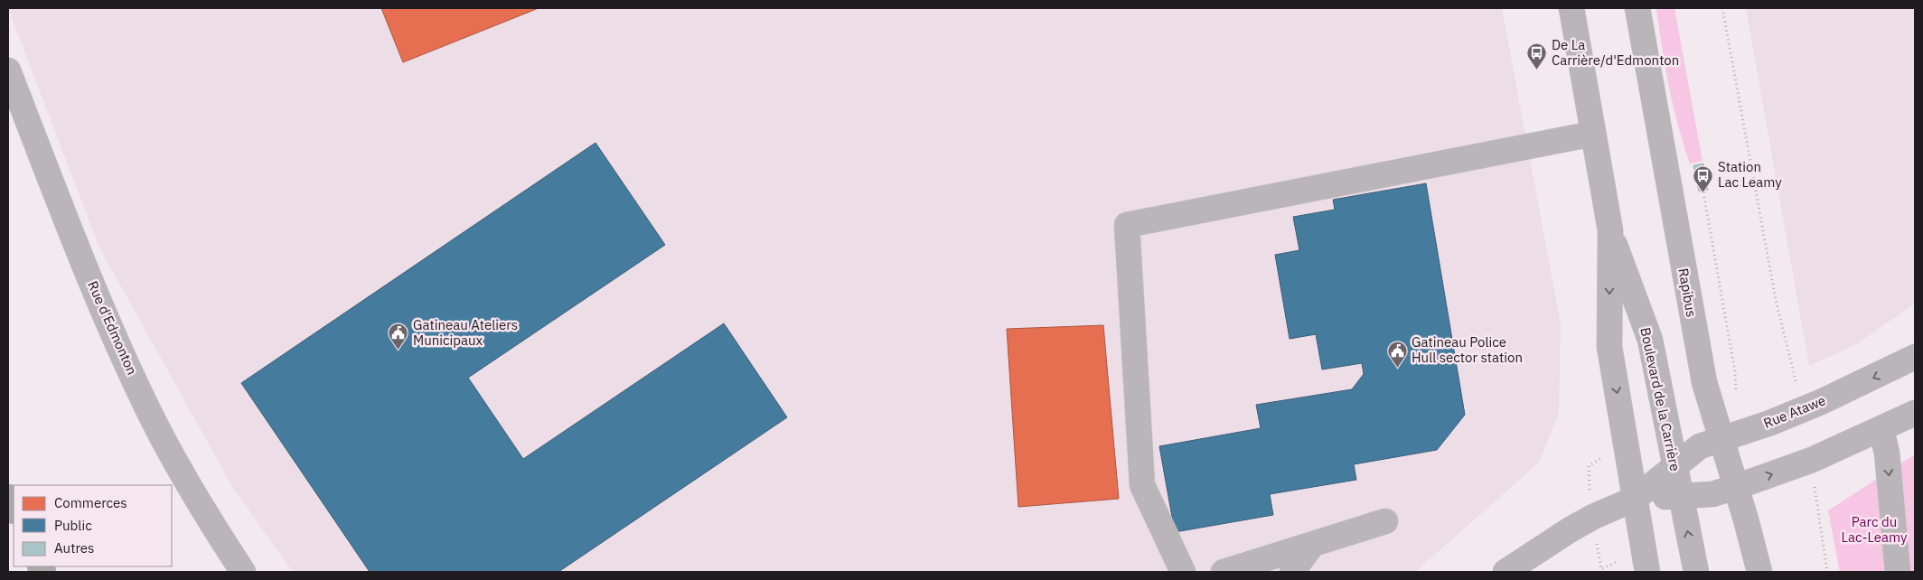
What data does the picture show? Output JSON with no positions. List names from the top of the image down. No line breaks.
{"streets":{"street":["Rapibus","Rue d'Edmonton","Boulevard de la Carrière","Rue Atawe"]},"crossings":[["Rapibus","Rue Atawe"],["Boulevard de la Carrière","Rue Atawe"]],"parks":["Parc du Lac-Leamy"],"places":{"bus stop":["De La Carrière/d'Edmonton","Station Lac Leamy"],"public building":["Gatineau Ateliers Municipaux","Gatineau Police Hull sector station"]},"legend":["Commerces","Public","Autres"]}
